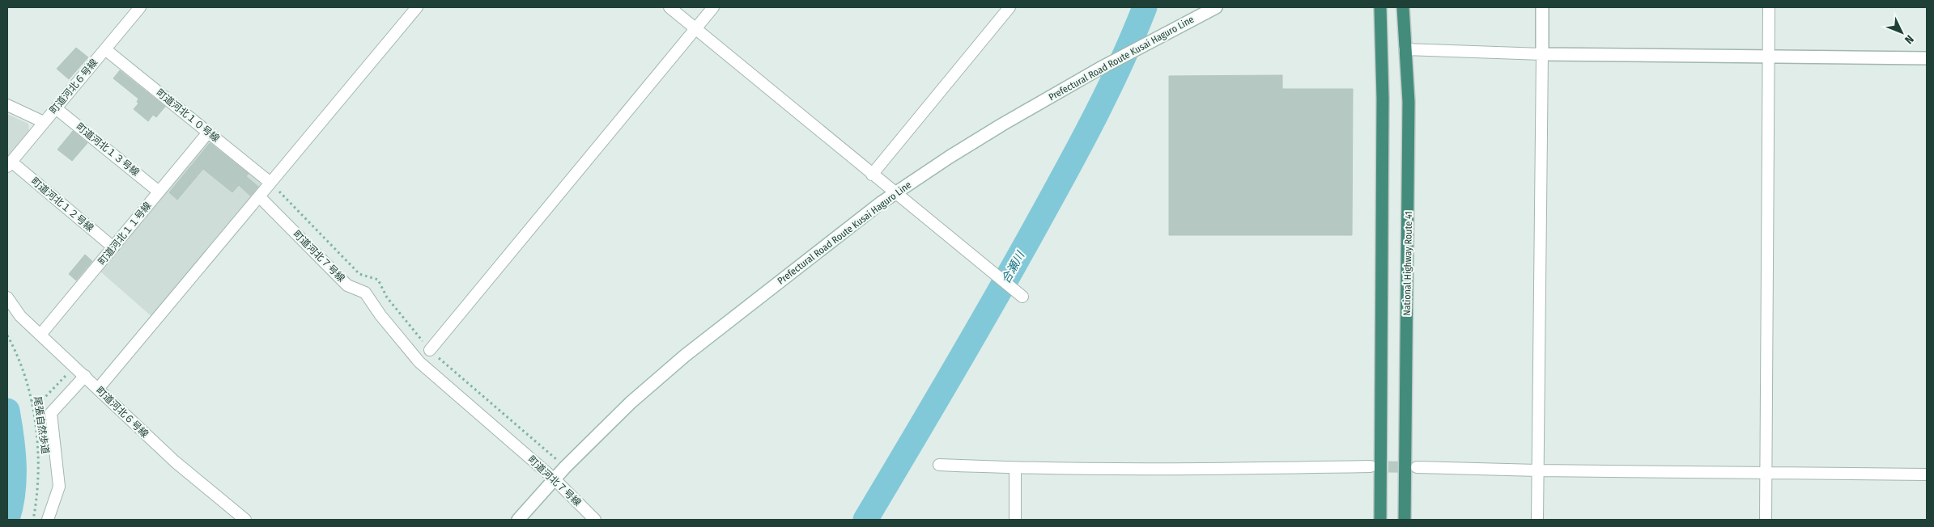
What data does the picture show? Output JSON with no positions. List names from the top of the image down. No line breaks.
{"streets":{"highway":["National Highway Route 41"],"main road":["Prefectural Road Route Kusai Haguro Line"],"street":["町道河北６号線","町道河北１０号線","町道河北１３号線","町道河北１２号線","町道河北１１号線","町道河北７号線"],"path":["尾張自然歩道"]},"crossings":[["Prefectural Road Route Kusai Haguro Line","町道河北７号線"],["町道河北６号線","町道河北１０号線"],["町道河北６号線","町道河北１３号線"],["町道河北６号線","町道河北１２号線"],["町道河北６号線","町道河北１１号線"],["町道河北１０号線","町道河北１１号線"],["町道河北１３号線","町道河北１１号線"],["町道河北１２号線","町道河北１１号線"]],"water":["合瀬川"],"north":"bottom right"}
